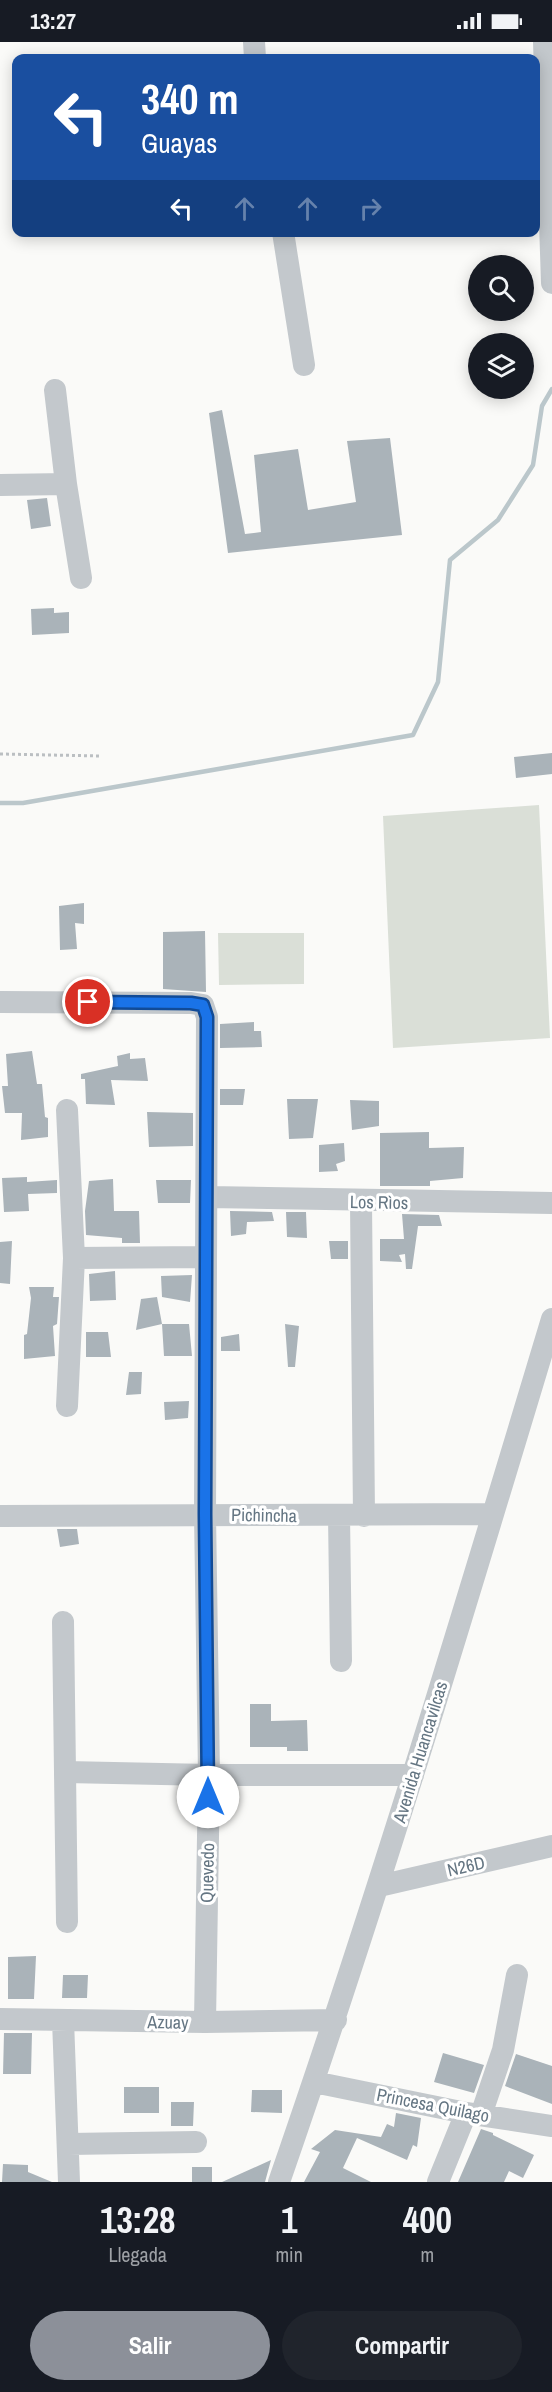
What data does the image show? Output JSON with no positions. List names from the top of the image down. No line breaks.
{"streets":{"street":["Los Rìos","Pichincha","Avenida Huancavilcas","N26D","Quevedo","Azuay","Princesa Quilago"]},"crossings":[["Los Rìos","Quevedo"],["Pichincha","Avenida Huancavilcas"],["Pichincha","Quevedo"],["Avenida Huancavilcas","N26D"],["Avenida Huancavilcas","Azuay"],["Avenida Huancavilcas","Princesa Quilago"],["Quevedo","Azuay"]],"page":{"status":"13:27","turn":["340 m","Guayas"],"eta":["13:28","Llegada","1","min","400","m"],"buttons":["Salir","Compartir"]}}
